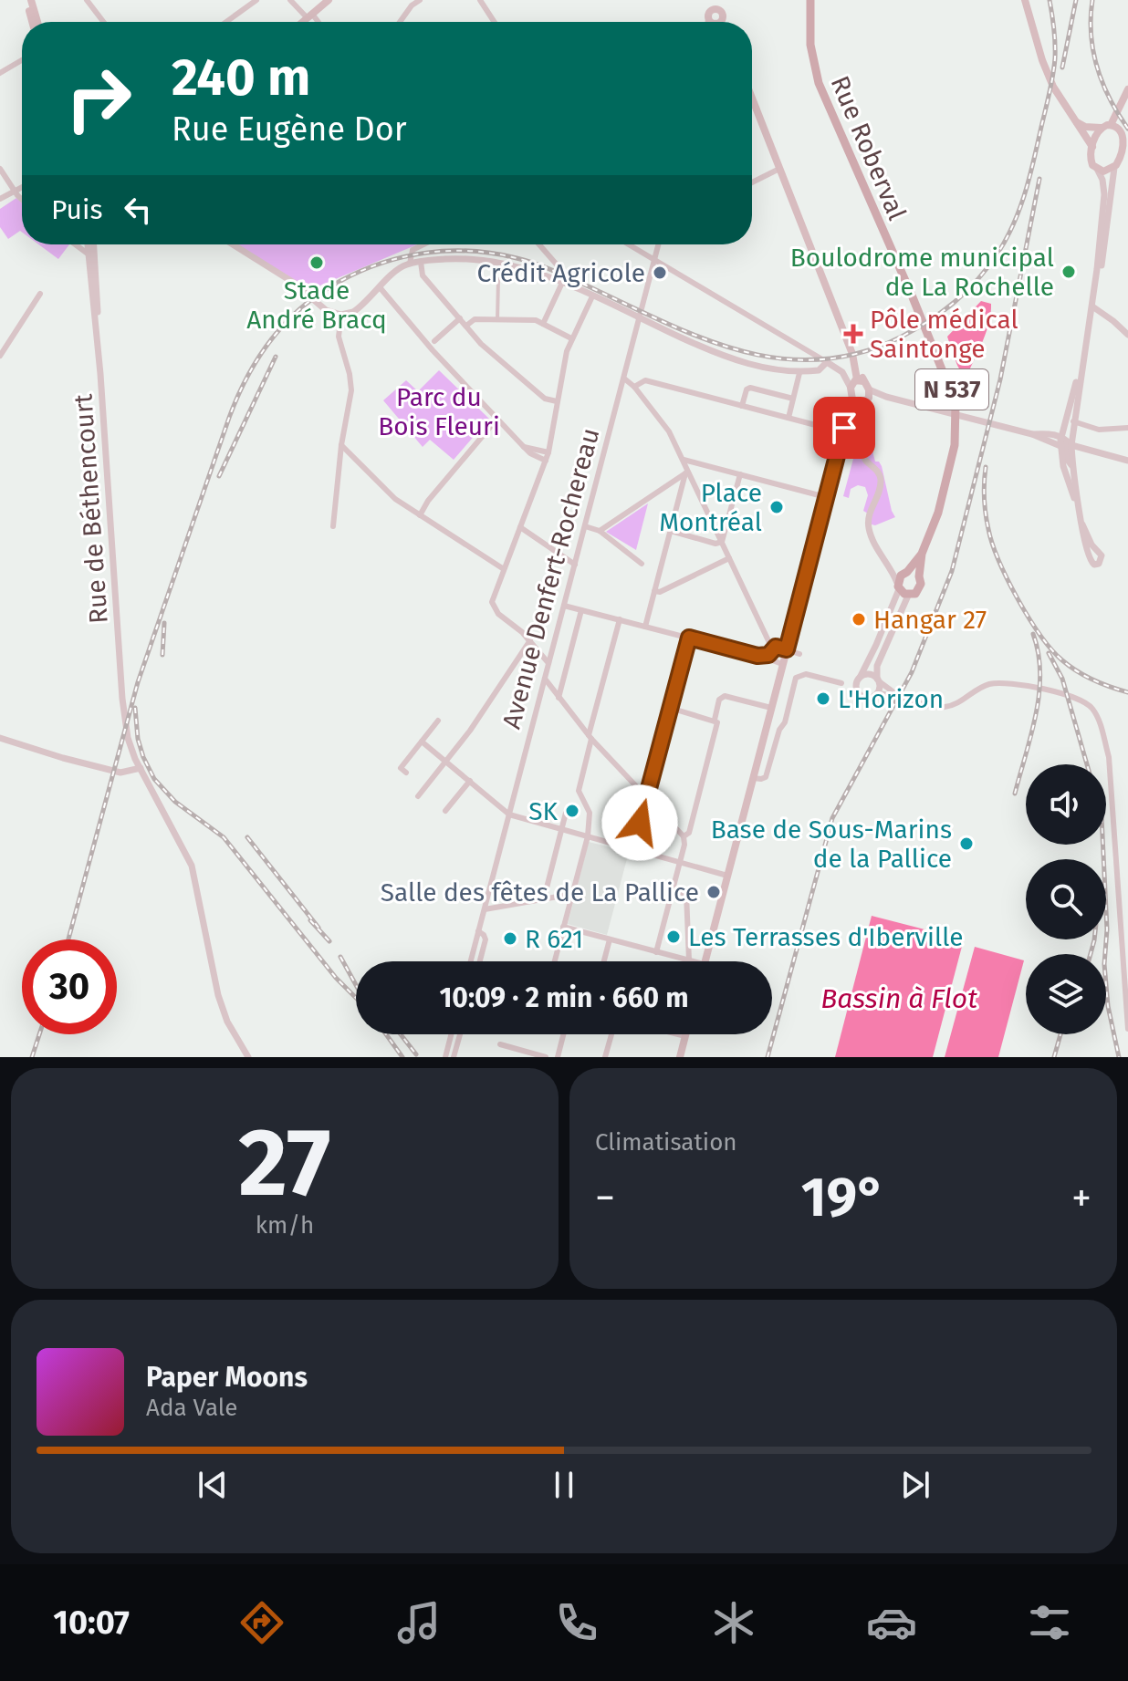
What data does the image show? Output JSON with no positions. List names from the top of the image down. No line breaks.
{"streets":{"main road":["Rue Roberval","N 537"],"street":["Rue de Béthencourt","Avenue Denfert-Rochereau"]},"water":["Bassin à Flot"],"parks":["Parc du Bois Fleuri"],"places":{"other":["Stade André Bracq","Boulodrome municipal de La Rochelle","Crédit Agricole","Place Montréal","Hangar 27","L'Horizon","SK","Base de Sous-Marins de la Pallice","Salle des fêtes de La Pallice","Les Terrasses d'Iberville","R 621"],"health":["Pôle médical Saintonge"]},"page":{"turn":["240 m","Rue Eugène Dor"],"then":"Puis","limit":"30","trip":"10:09 · 2 min · 660 m","tile":[["27","km/h"],"Climatisation"],"heat":["−","19°","+"],"song":["Paper Moons","Ada Vale"],"tabs":"10:07"}}
